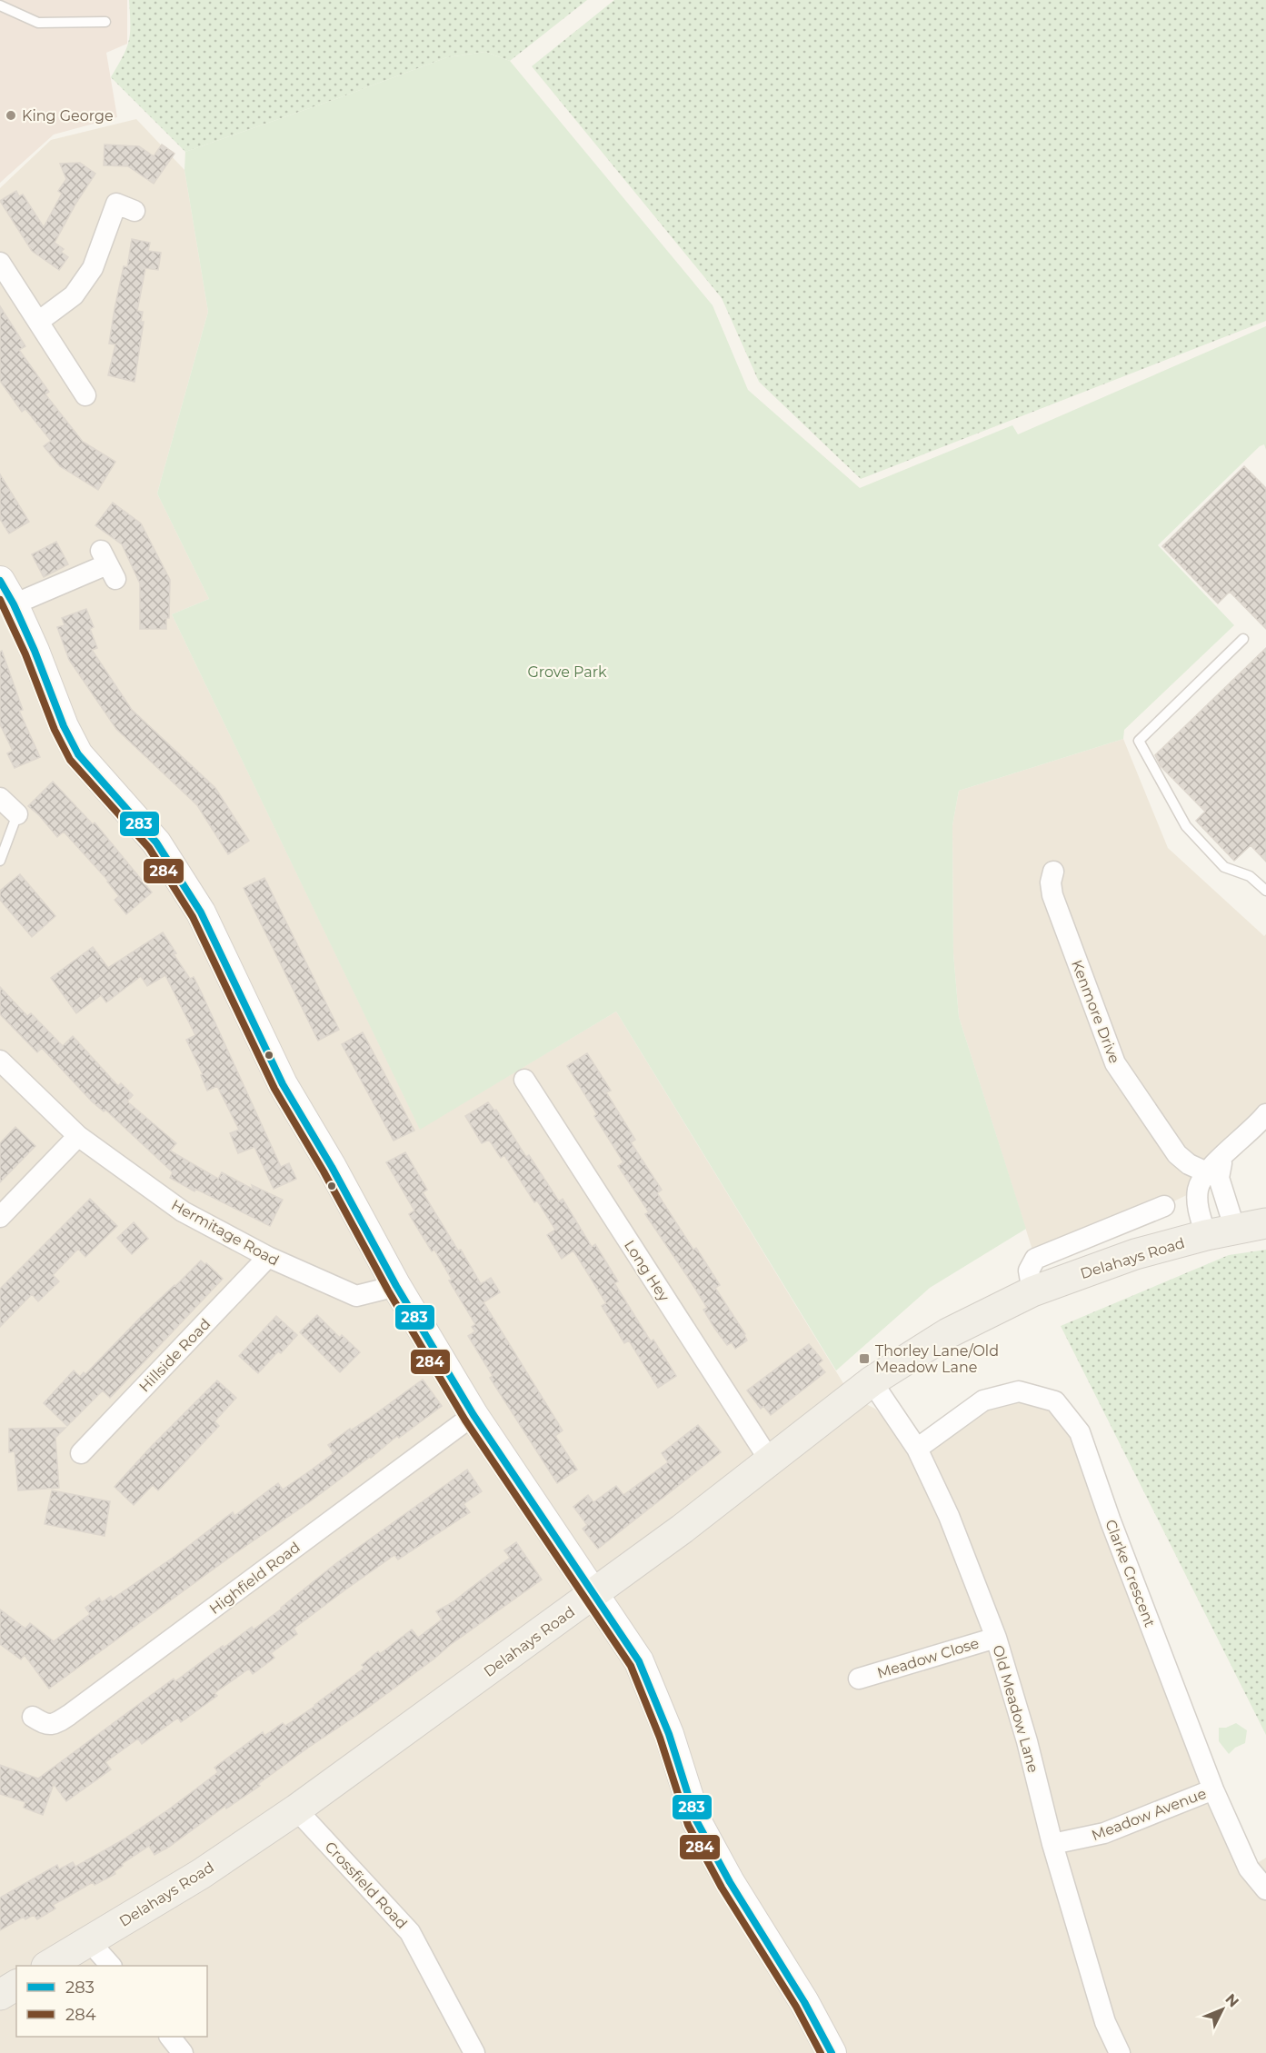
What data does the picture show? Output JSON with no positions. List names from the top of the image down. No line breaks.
{"streets":{"main road":["Delahays Road"],"street":["Kenmore Drive","Hermitage Road","Long Hey","Hillside Road","Clarke Crescent","Highfield Road","Meadow Close","Old Meadow Lane","Meadow Avenue","Crossfield Road"]},"crossings":[["Hermitage Road","Hillside Road"],["Delahays Road","Long Hey"],["Delahays Road","Old Meadow Lane"],["Delahays Road","Crossfield Road"],["Clarke Crescent","Old Meadow Lane"],["Clarke Crescent","Meadow Avenue"],["Meadow Close","Old Meadow Lane"],["Old Meadow Lane","Meadow Avenue"]],"parks":["Grove Park"],"places":{"other":["King George"],"transit":["Thorley Lane/Old Meadow Lane"]},"lines":["transit line 283","transit line 284"],"legend":["283","284"],"north":"top right"}
